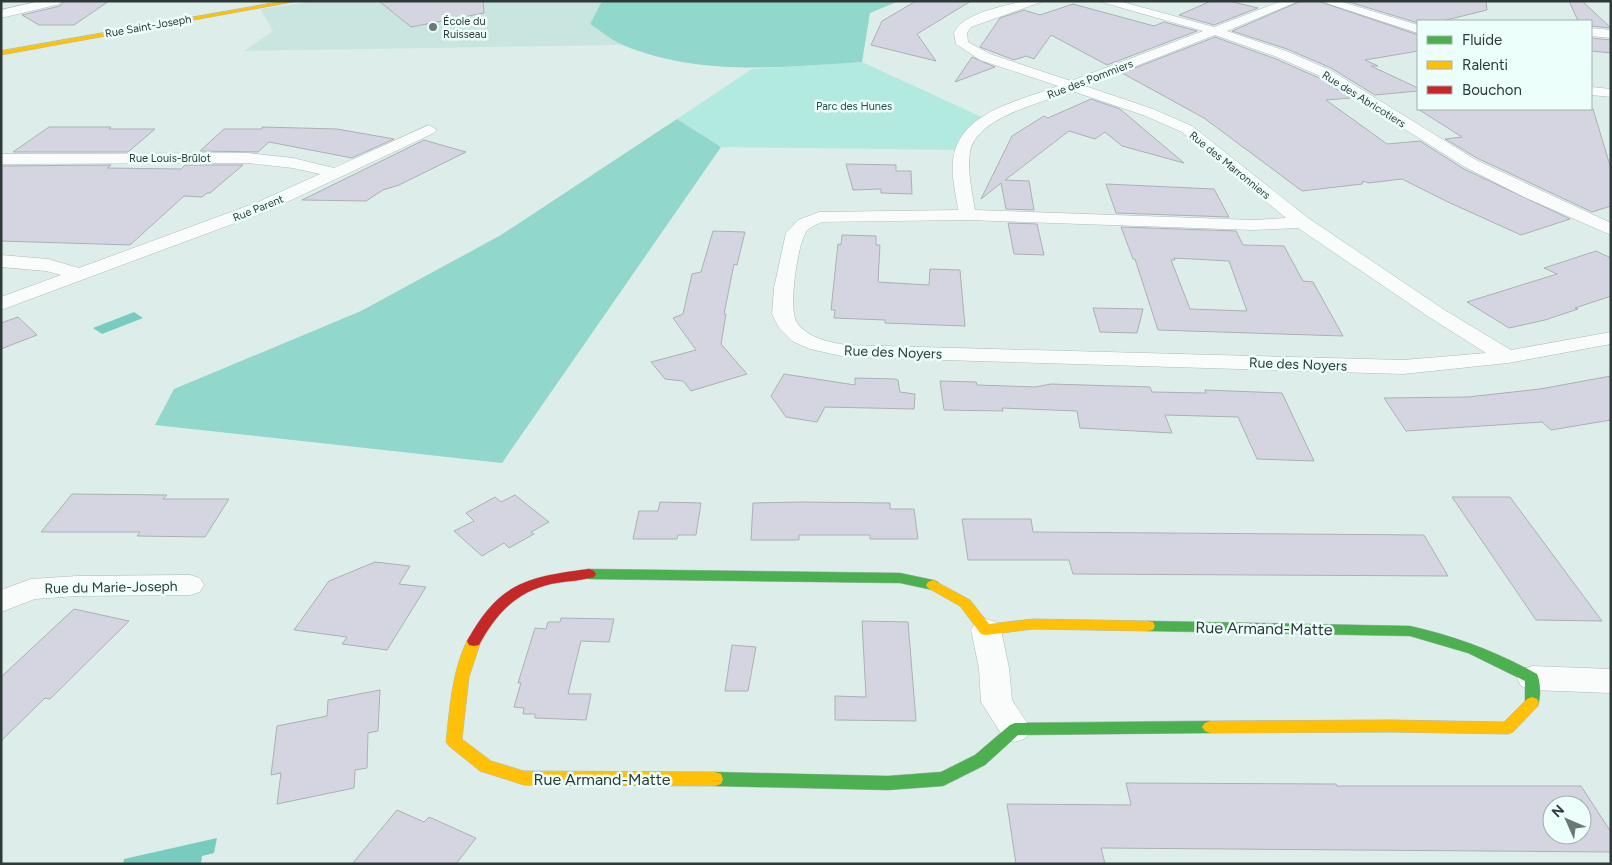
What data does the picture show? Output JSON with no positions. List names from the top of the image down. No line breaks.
{"streets":{"street":["Rue Saint-Joseph","Rue des Pommiers","Rue des Abricotiers","Rue Louis-Brûlot","Rue des Marronniers","Rue Parent","Rue des Noyers","Rue du Marie-Joseph","Rue Armand-Matte"]},"crossings":[["Rue des Pommiers","Rue des Abricotiers"],["Rue des Pommiers","Rue des Marronniers"],["Rue des Pommiers","Rue des Noyers"],["Rue Louis-Brûlot","Rue Parent"],["Rue des Marronniers","Rue des Noyers"]],"parks":["Parc des Hunes"],"places":["École du Ruisseau"],"legend":["Fluide","Ralenti","Bouchon"],"north":"top left"}
